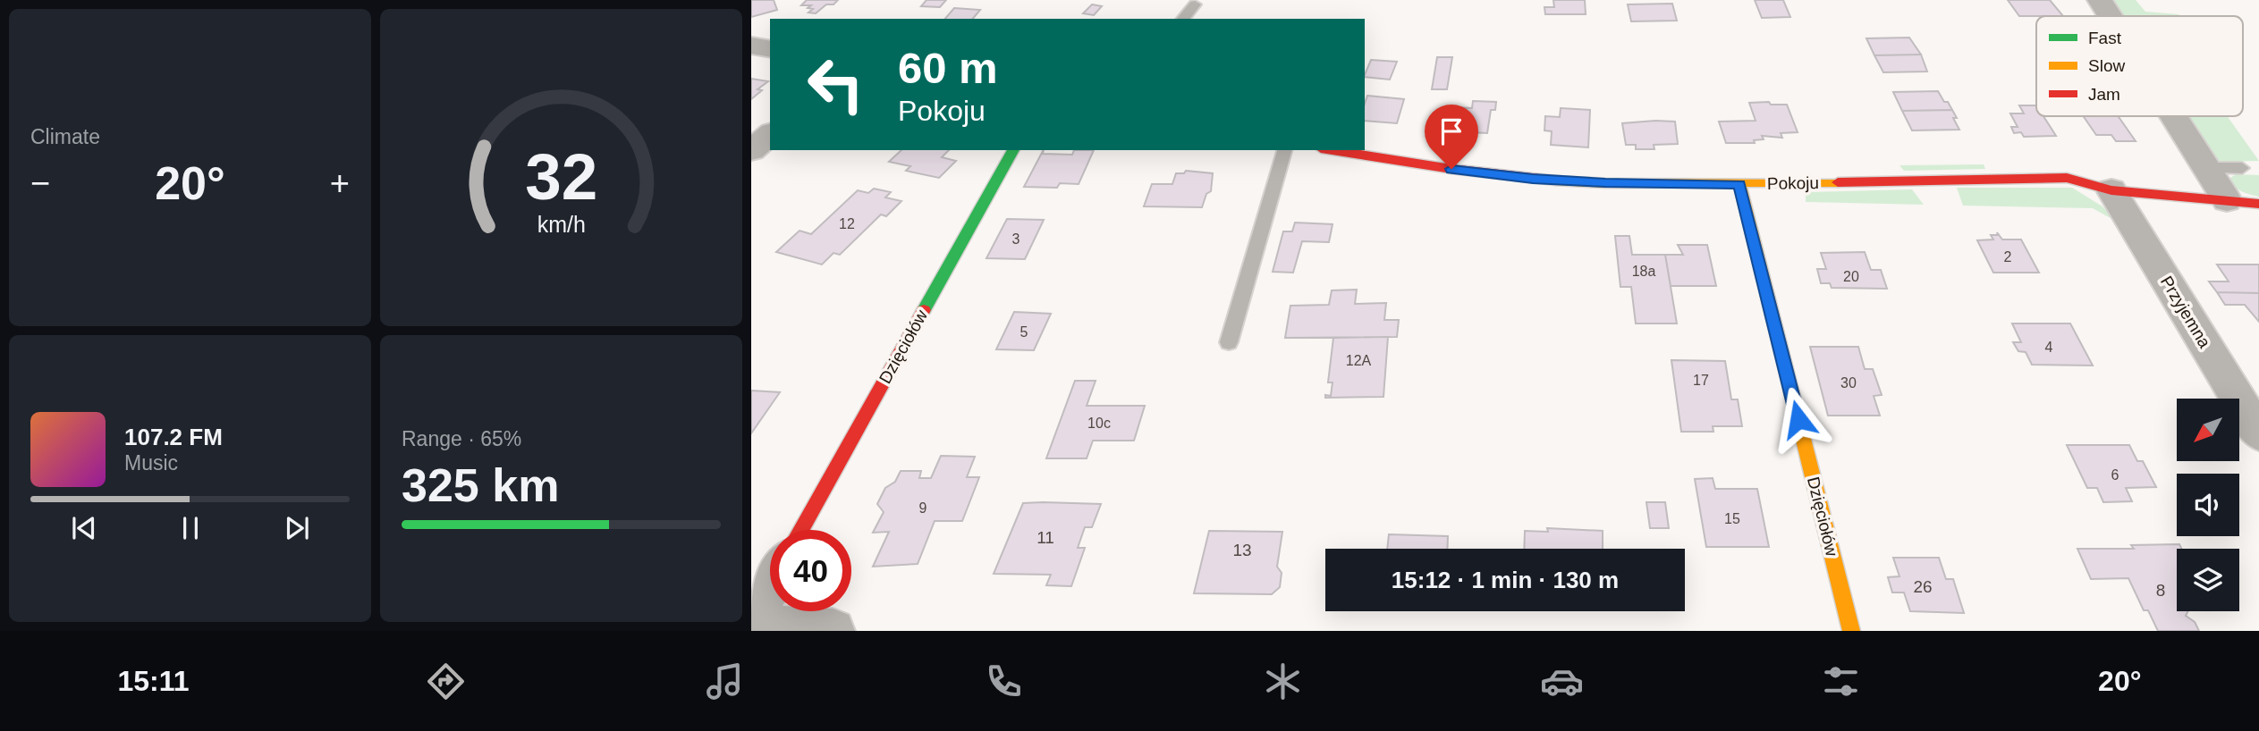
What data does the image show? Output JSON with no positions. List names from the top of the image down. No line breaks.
{"streets":{"street":["Pokoju","Przyjemna","Dzięciołów"]},"crossings":[["Pokoju","Przyjemna"],["Pokoju","Dzięciołów"]],"house_numbers":["12","3","2","18a","20","5","4","12A","17","30","10c","6","9","15","11","13","26","8"],"legend":["Fast","Slow","Jam"],"north":"bottom left","page":{"tile":["Climate",["Range · 65%","325 km"]],"turn":["60 m","Pokoju"],"heat":["−","20°","+"],"song":["107.2 FM","Music"],"limit":"40","trip":"15:12 · 1 min · 130 m","tabs":["15:11","20°"],"gauge":["32","km/h"]}}
